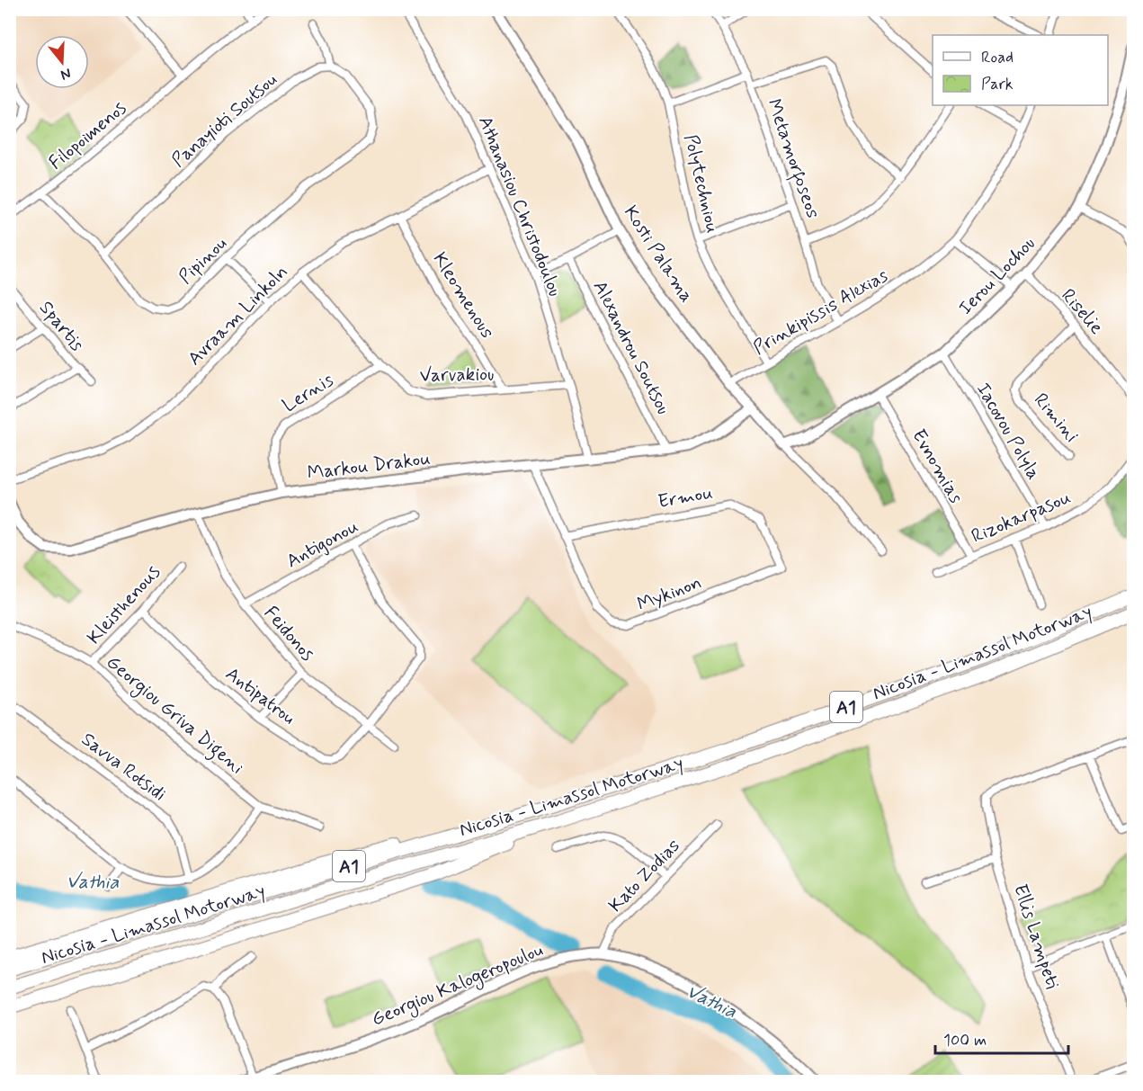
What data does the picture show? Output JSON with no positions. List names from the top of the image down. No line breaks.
{"streets":{"highway":["Nicosia - Limassol Motorway","A1"],"street":["Panayioti Soutsou","Filopoimenos","Metamorfoseos","Polytechniou","Athanasiou Christodoulou","Kosti Palama","Pipinou","Ierou Lochou","Kleomenous","Prinkipissis Alexias","Riselie","Avraam Linkoln","Spartis","Alexandrou Soutsou","Varvakiou","Lernis","Rimini","Iacovou Polyla","Markou Drakou","Evnomias","Ermou","Rizokarpasou","Antigonou","Mykinon","Kleisthenous","Feidonos","Antipatrou","Georgiou Griva Digeni","Savva Rotsidi","Kato Zodias","Ellis Lampeti","Georgiou Kalogeropoulou"]},"crossings":[["Panayioti Soutsou","Pipinou"],["Filopoimenos","Pipinou"],["Metamorfoseos","Prinkipissis Alexias"],["Polytechniou","Prinkipissis Alexias"],["Athanasiou Christodoulou","Avraam Linkoln"],["Athanasiou Christodoulou","Varvakiou"],["Athanasiou Christodoulou","Markou Drakou"],["Kosti Palama","Ierou Lochou"],["Kosti Palama","Prinkipissis Alexias"],["Kosti Palama","Markou Drakou"],["Ierou Lochou","Riselie"],["Ierou Lochou","Iacovou Polyla"],["Ierou Lochou","Evnomias"],["Kleomenous","Avraam Linkoln"],["Kleomenous","Varvakiou"],["Riselie","Rimini"],["Avraam Linkoln","Varvakiou"],["Alexandrou Soutsou","Markou Drakou"],["Varvakiou","Lernis"],["Lernis","Markou Drakou"],["Iacovou Polyla","Rizokarpasou"],["Markou Drakou","Mykinon"],["Markou Drakou","Feidonos"],["Evnomias","Rizokarpasou"],["Ermou","Mykinon"],["Antigonou","Feidonos"],["Kleisthenous","Antipatrou"],["Kleisthenous","Georgiou Griva Digeni"],["Feidonos","Antipatrou"],["Kato Zodias","Georgiou Kalogeropoulou"]],"water":["Vathia"],"legend":["Road","Park"],"scale_bar":"100 m","north":"bottom"}
